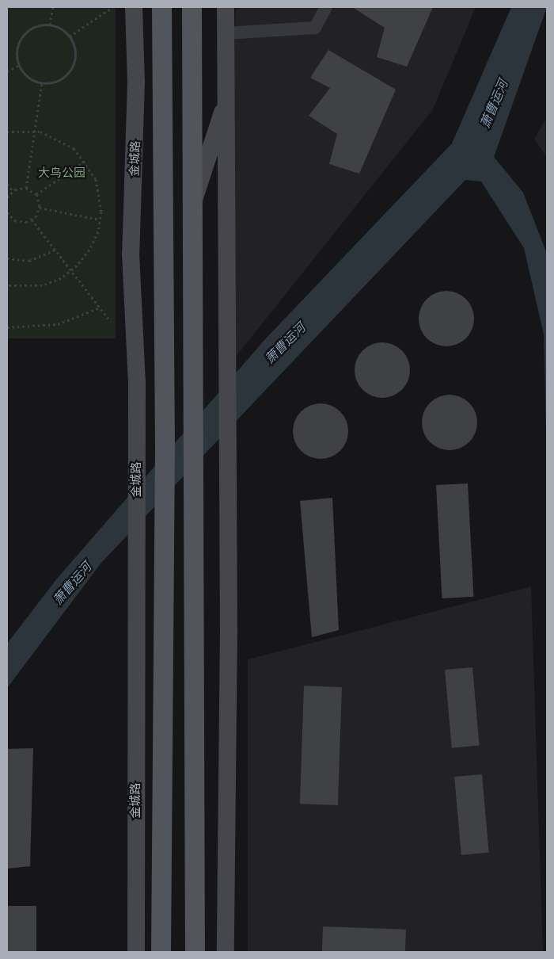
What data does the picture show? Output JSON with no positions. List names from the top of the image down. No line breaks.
{"streets":{"main road":["金城路"]},"water":["萧曹运河"],"parks":["大鸟公园"]}
